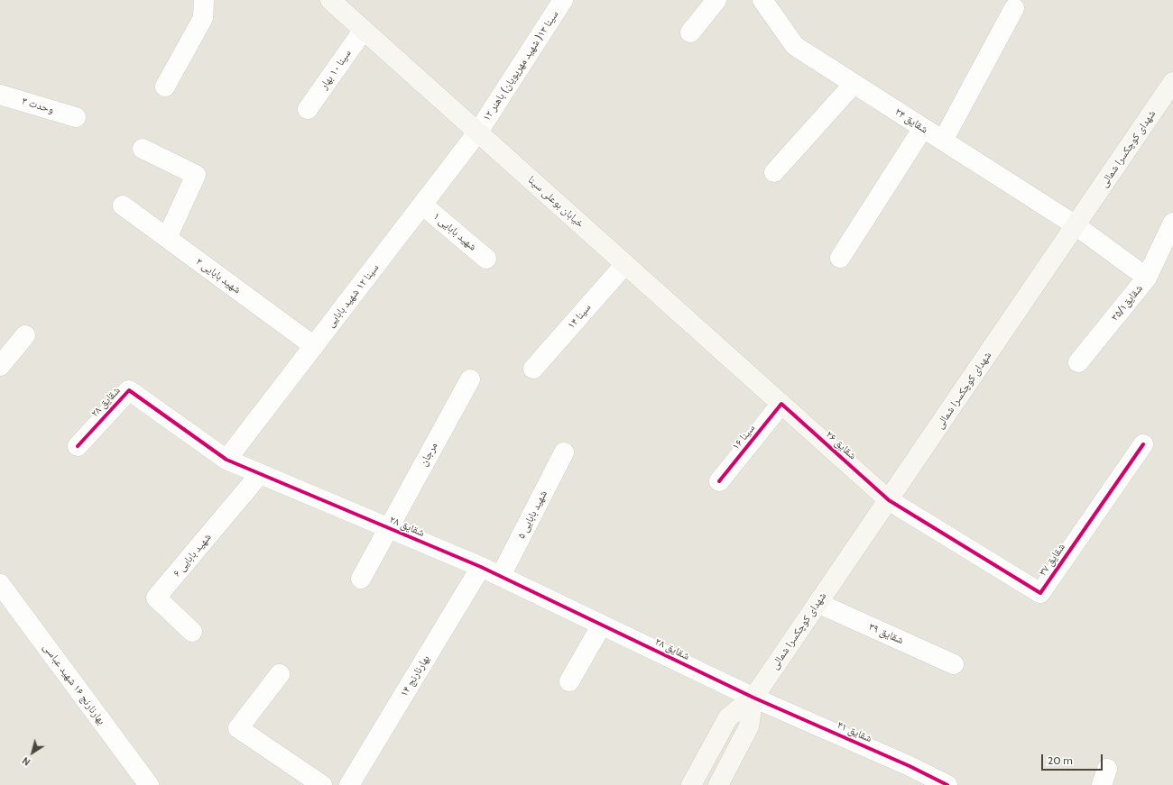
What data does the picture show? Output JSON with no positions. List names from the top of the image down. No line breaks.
{"streets":{"main road":["شهدای کوچکسرا شمالی","خیابان بوعلی سینا","شقایق ۲۶"],"street":["سینا ۱۳( شهید مهرپویان) باهنر ۱۲","سینا ۱۰ بهار","وحدت ۳","شقایق ۲۴","شهید بابایی ۱","شهید بابایی ۲","سینا ۱۲ شهید بابایی","شقایق۳۵/۱","سینا ۱۴","شقایق ۲۸","سینا ۱۶","مرجان","شهید بابایی ۵","شهید بابایی ۶","شقایق ۳۷","شقایق ۳۹","بهارنارنج ۱۴","بهارنارنج ۱۶ شهید عباسی","شقایق ۴۱"]},"crossings":[["سینا ۱۳( شهید مهرپویان) باهنر ۱۲","خیابان بوعلی سینا"],["سینا ۱۳( شهید مهرپویان) باهنر ۱۲","سینا ۱۲ شهید بابایی"],["سینا ۱۰ بهار","خیابان بوعلی سینا"],["شقایق ۲۴","شهدای کوچکسرا شمالی"],["شقایق ۲۴","شقایق۳۵/۱"],["شهدای کوچکسرا شمالی","شقایق۳۵/۱"],["شهدای کوچکسرا شمالی","شقایق ۲۸"],["شهدای کوچکسرا شمالی","شقایق ۲۶"],["شهدای کوچکسرا شمالی","شقایق ۳۷"],["شهدای کوچکسرا شمالی","شقایق ۳۹"],["شهدای کوچکسرا شمالی","شقایق ۴۱"],["خیابان بوعلی سینا","سینا ۱۲ شهید بابایی"],["خیابان بوعلی سینا","سینا ۱۴"],["خیابان بوعلی سینا","سینا ۱۶"],["خیابان بوعلی سینا","شقایق ۲۶"],["شهید بابایی ۱","سینا ۱۲ شهید بابایی"],["شهید بابایی ۲","سینا ۱۲ شهید بابایی"],["سینا ۱۲ شهید بابایی","شقایق ۲۸"],["شقایق ۲۸","مرجان"],["شقایق ۲۸","شهید بابایی ۵"],["شقایق ۲۸","شهید بابایی ۶"],["شقایق ۲۸","بهارنارنج ۱۴"],["شقایق ۲۸","شقایق ۴۱"],["سینا ۱۶","شقایق ۲۶"],["شقایق ۲۶","شقایق ۳۷"]],"scale_bar":"20 m","north":"bottom left"}
